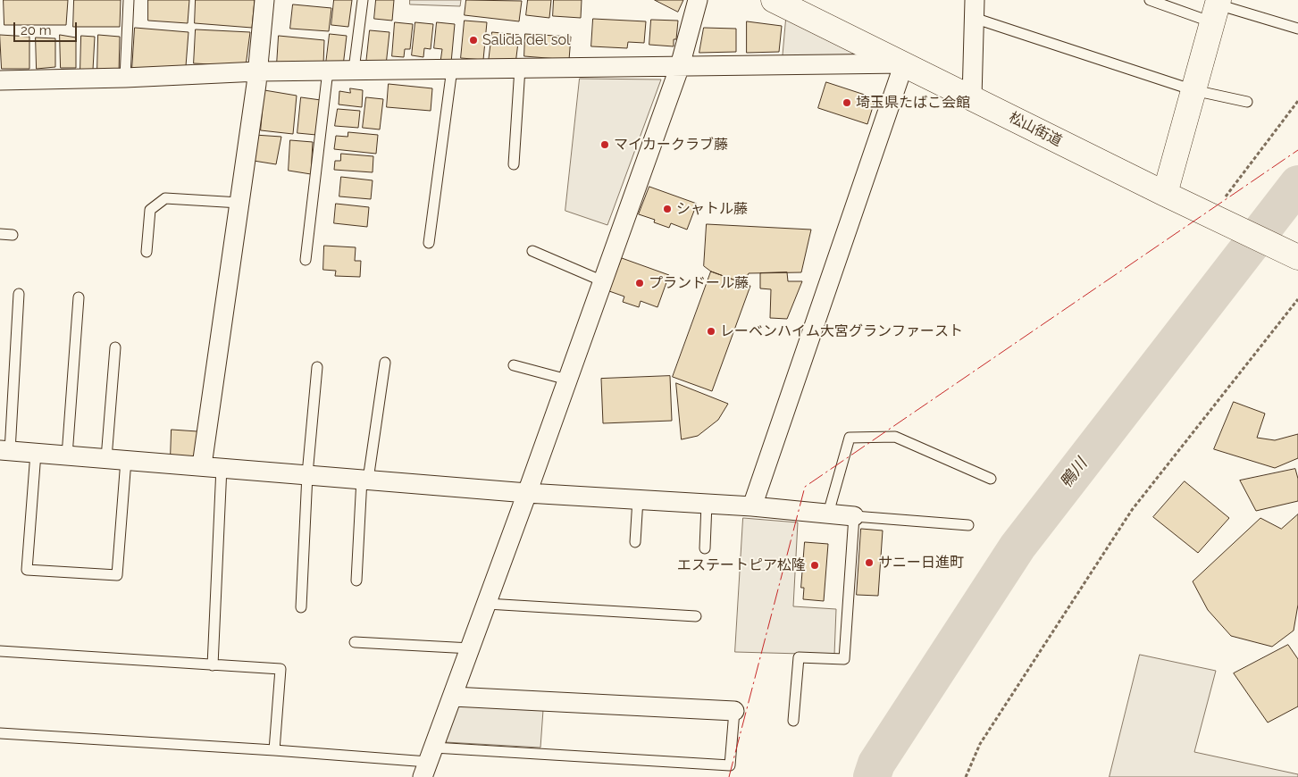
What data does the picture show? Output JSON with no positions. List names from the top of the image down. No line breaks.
{"streets":{"main road":["松山街道"]},"water":["鴨川"],"places":["Salida del sol","埼玉県たばこ会館","マイカークラブ藤","シャトル藤","プランドール藤","レーベンハイム大宮グランファースト","サニー日進町","エステートピア松隆"],"scale_bar":"20 m"}
